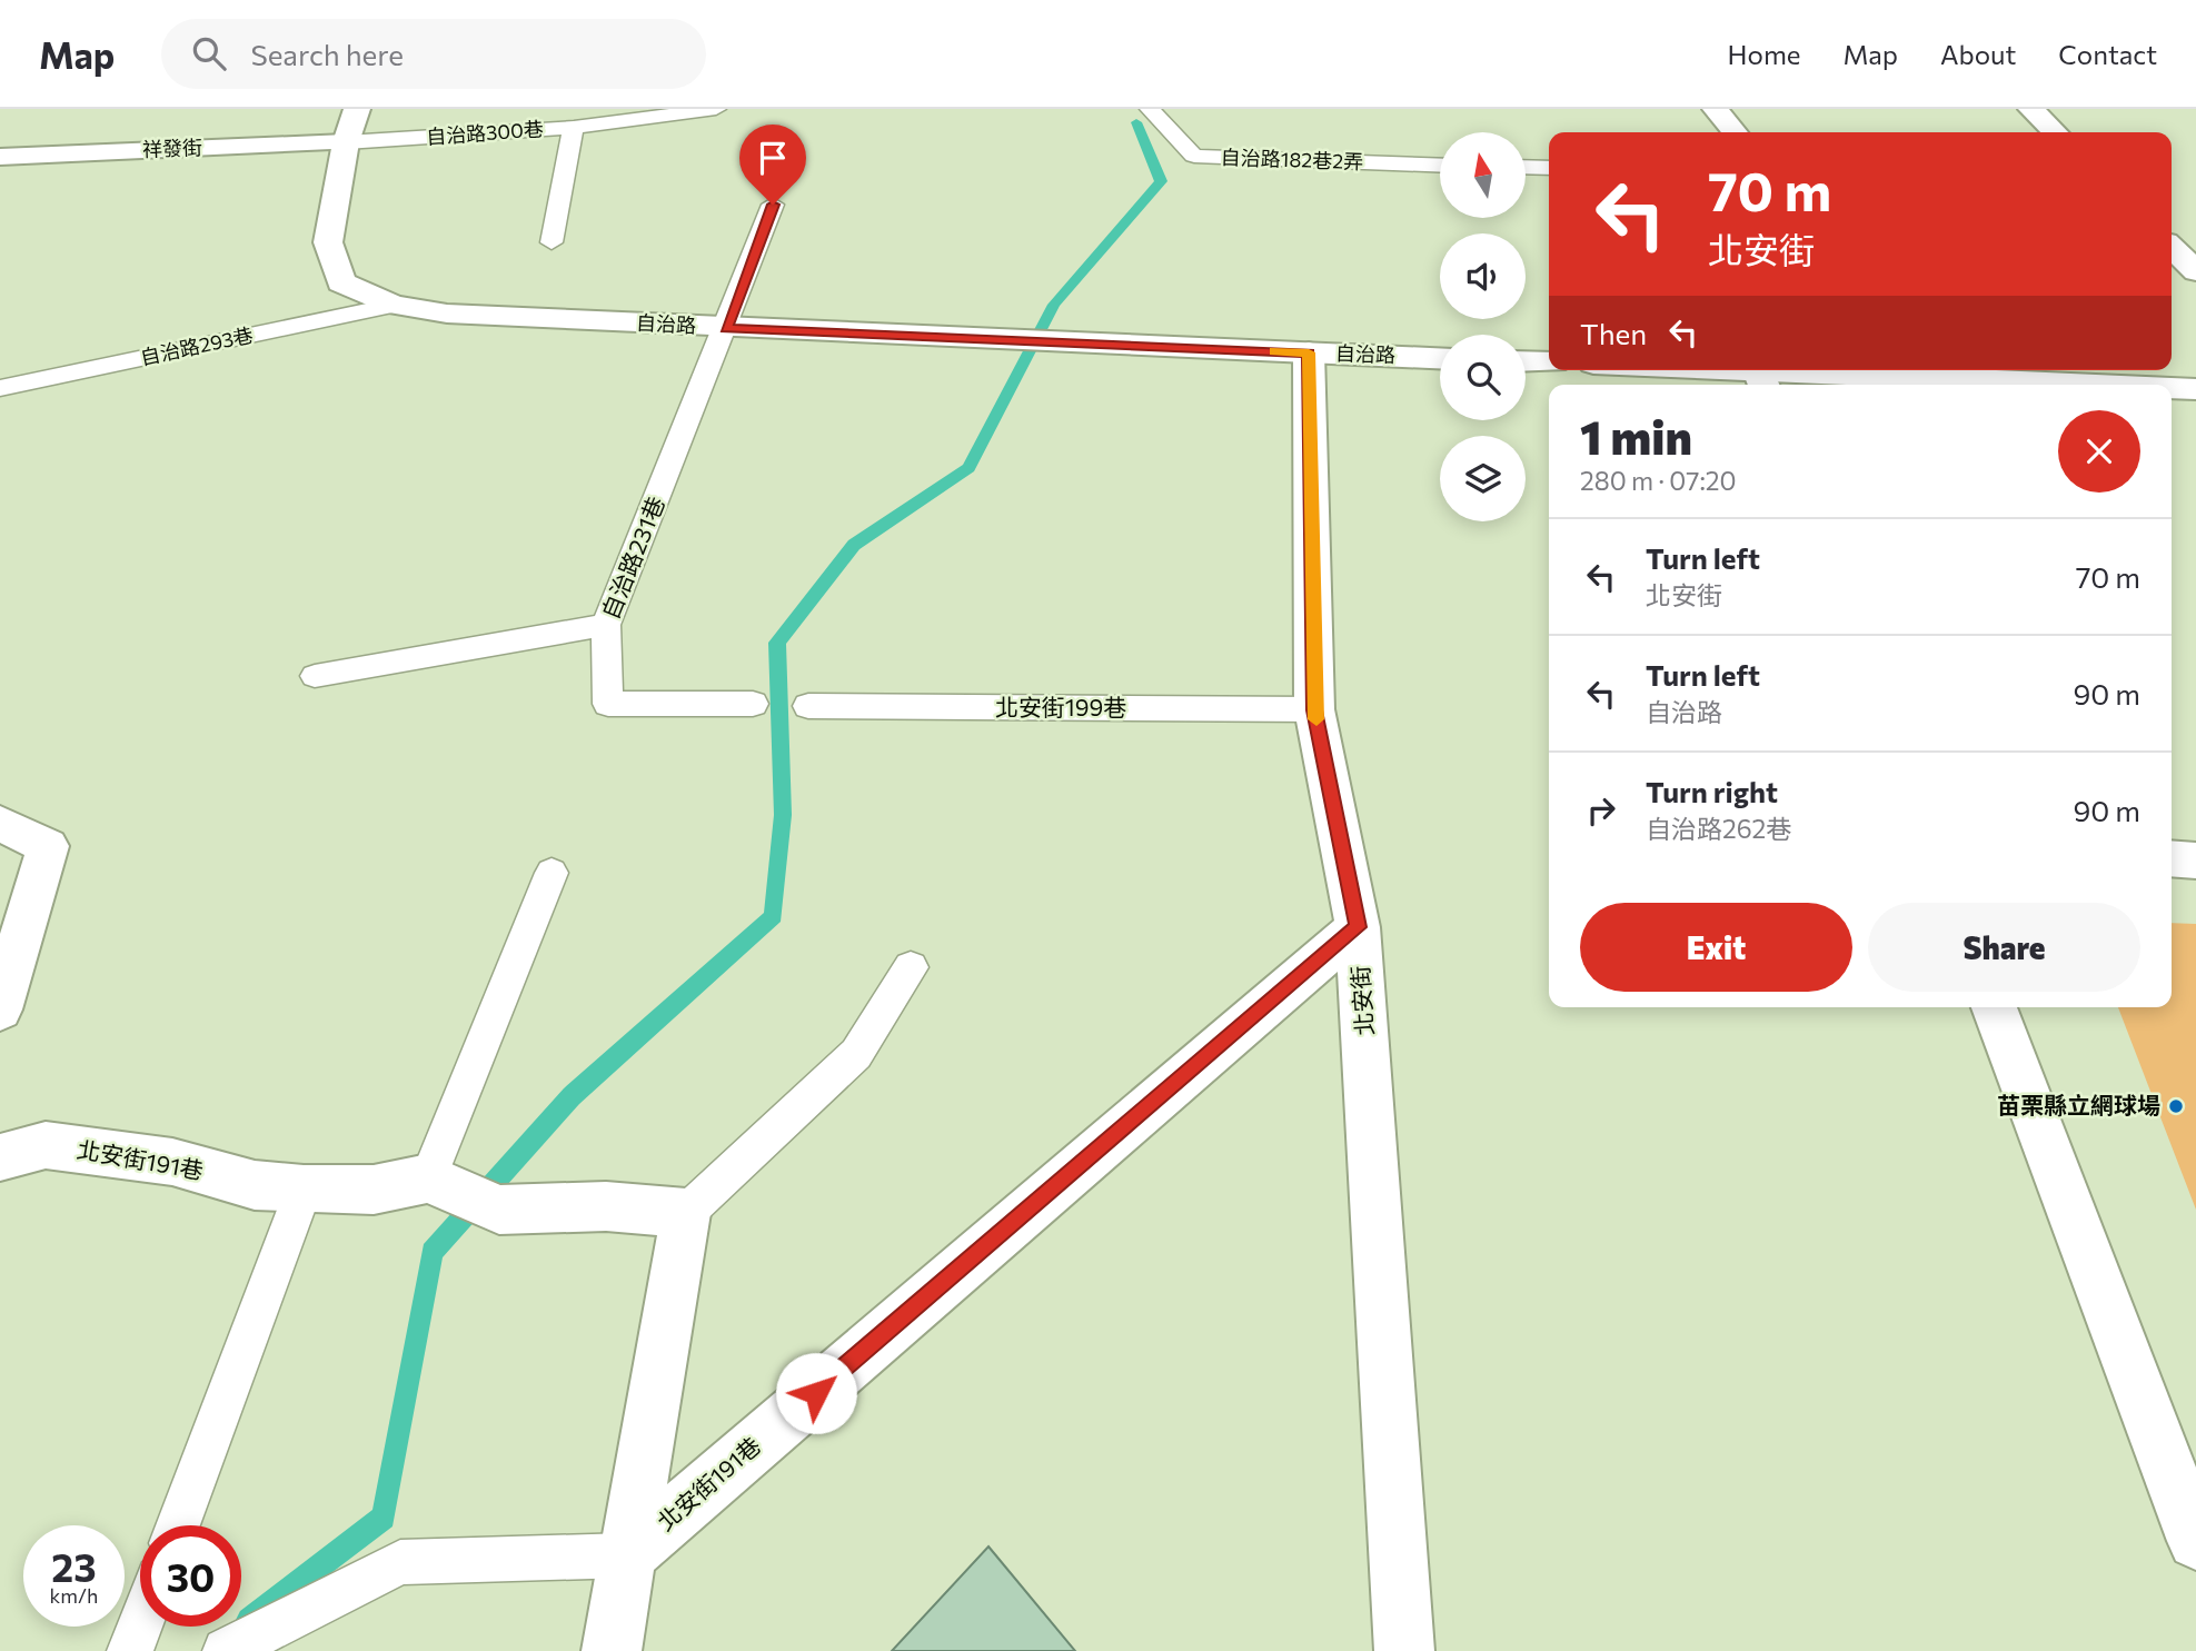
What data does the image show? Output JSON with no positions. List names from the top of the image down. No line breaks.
{"streets":{"street":["祥發街","自治路","北安街","北安街191巷"],"lane":["自治路300巷","自治路182巷2弄","自治路293巷","自治路231巷","北安街199巷"]},"crossings":[["自治路300巷","祥發街"],["自治路300巷","自治路"],["祥發街","自治路"],["自治路","自治路293巷"],["自治路","自治路231巷"],["自治路","北安街"],["北安街199巷","北安街"],["北安街","北安街191巷"]],"places":["苗栗縣立網球場"],"north":"top","page":{"header":"Map","search":"Search here","nav":["Home","Map","About","Contact"],"turn":["70 m","北安街"],"then":"Then","heading":["1 min","280 m · 07:20"],"list":[{"name":"Turn left","note":"北安街","value":"70 m"},{"name":"Turn left","note":"自治路","value":"90 m"},{"name":"Turn right","note":"自治路262巷","value":"90 m"}],"buttons":["Exit","Share"],"speed":"23 km/h","limit":"30"}}
